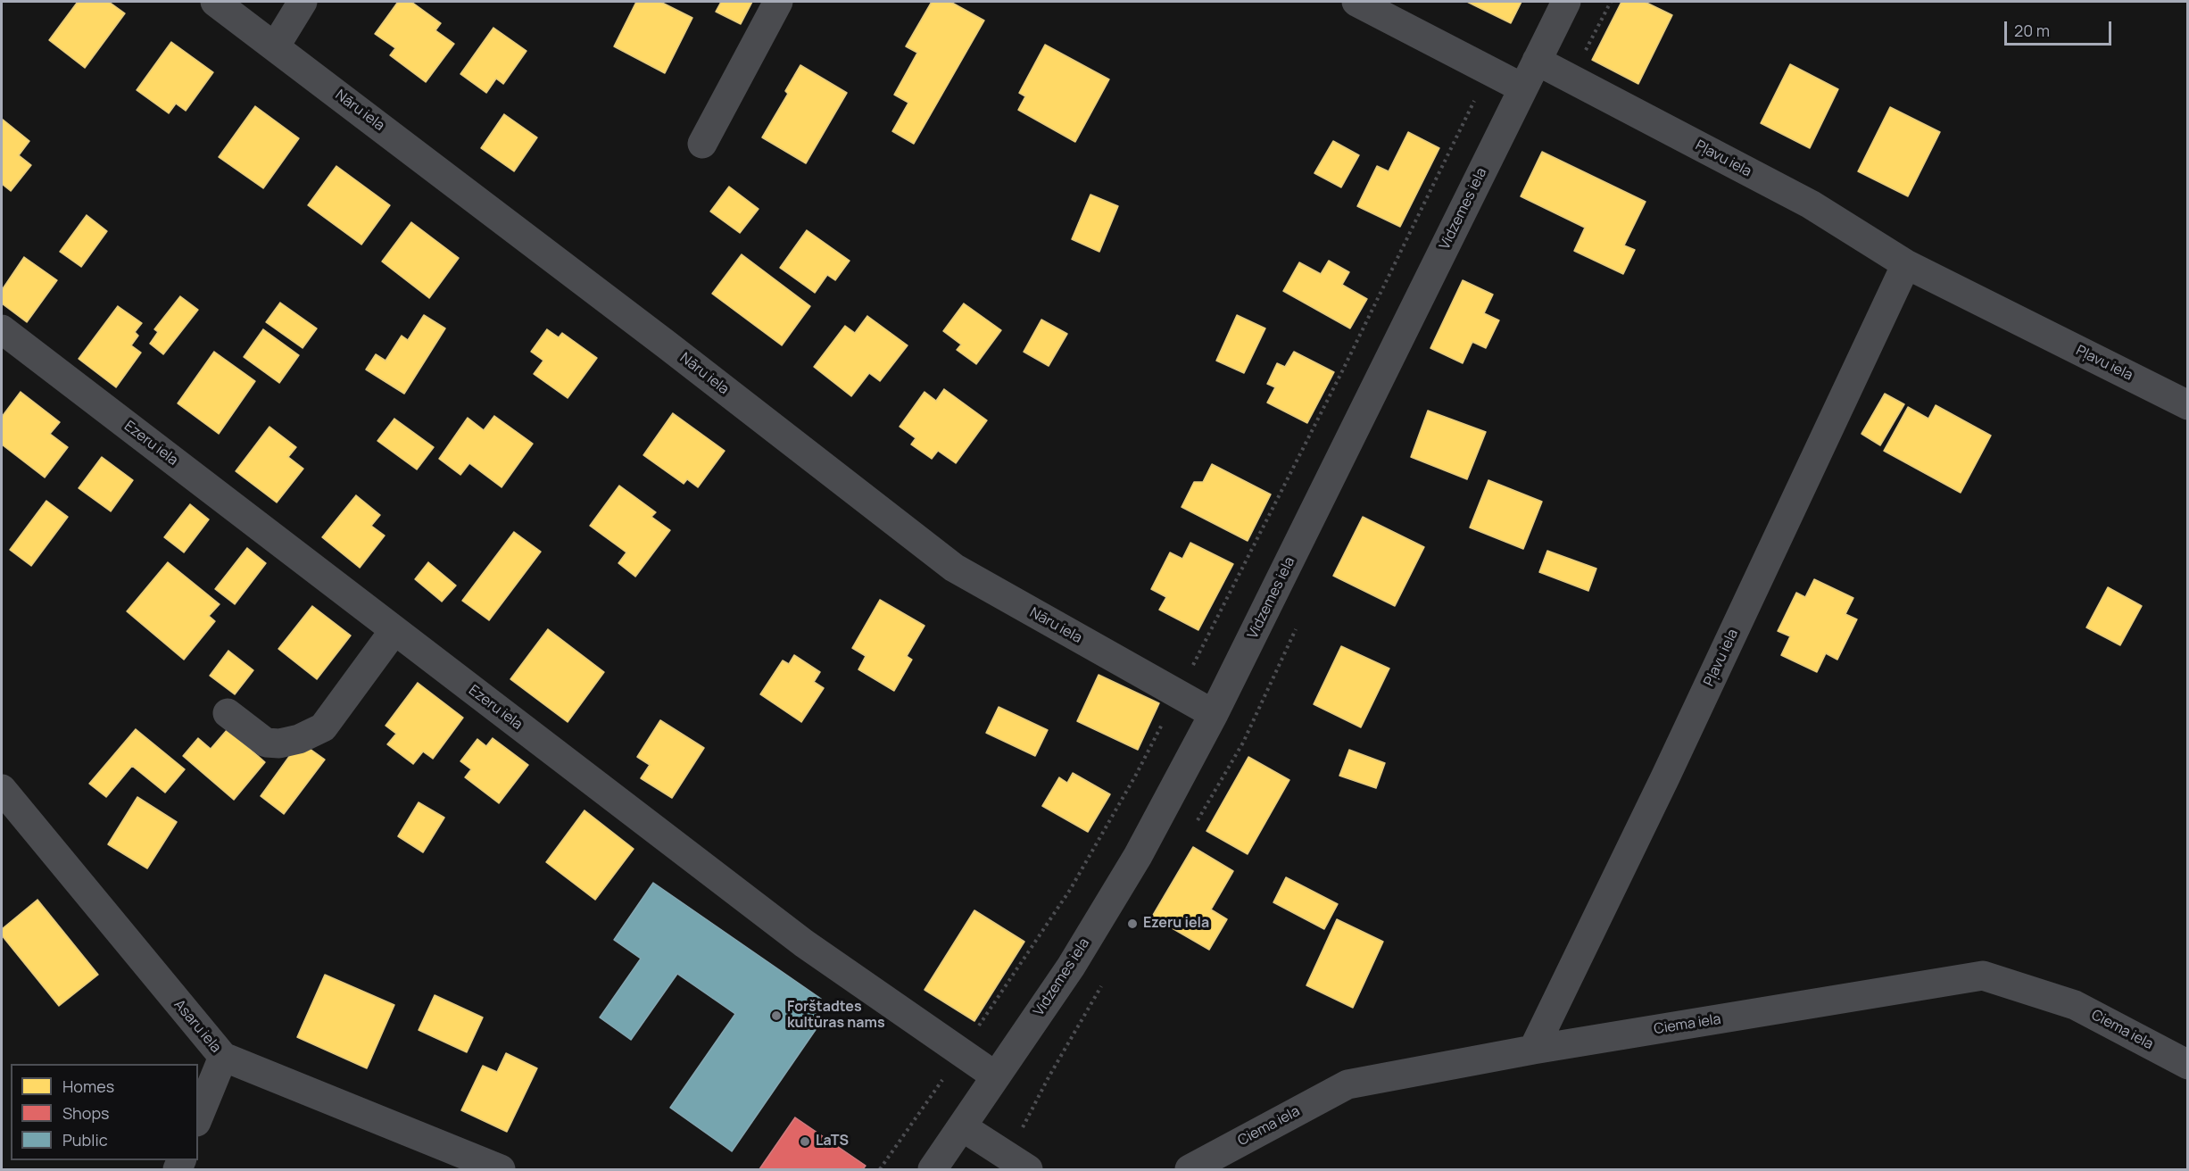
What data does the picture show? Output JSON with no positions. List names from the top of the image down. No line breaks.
{"streets":{"street":["Nāru iela","Pļavu iela","Vidzemes iela","Ezeru iela","Ciema iela","Asaru iela"]},"crossings":[["Nāru iela","Vidzemes iela"],["Pļavu iela","Vidzemes iela"],["Pļavu iela","Ciema iela"],["Vidzemes iela","Ezeru iela"]],"places":["Ezeru iela","Forštadtes kultūras nams","LaTS"],"legend":["Homes","Shops","Public"],"scale_bar":"20 m"}
